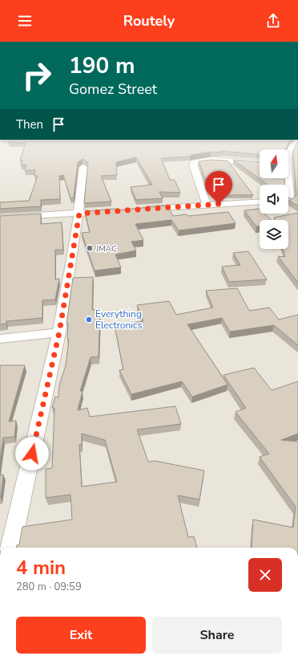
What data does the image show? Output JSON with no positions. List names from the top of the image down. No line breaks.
{"places":["JMAC","Everything Electronics"],"north":"top","page":{"header":"Routely","turn":["190 m","Gomez Street"],"then":"Then","heading":["4 min","280 m · 09:59"],"buttons":["Exit","Share"]}}
